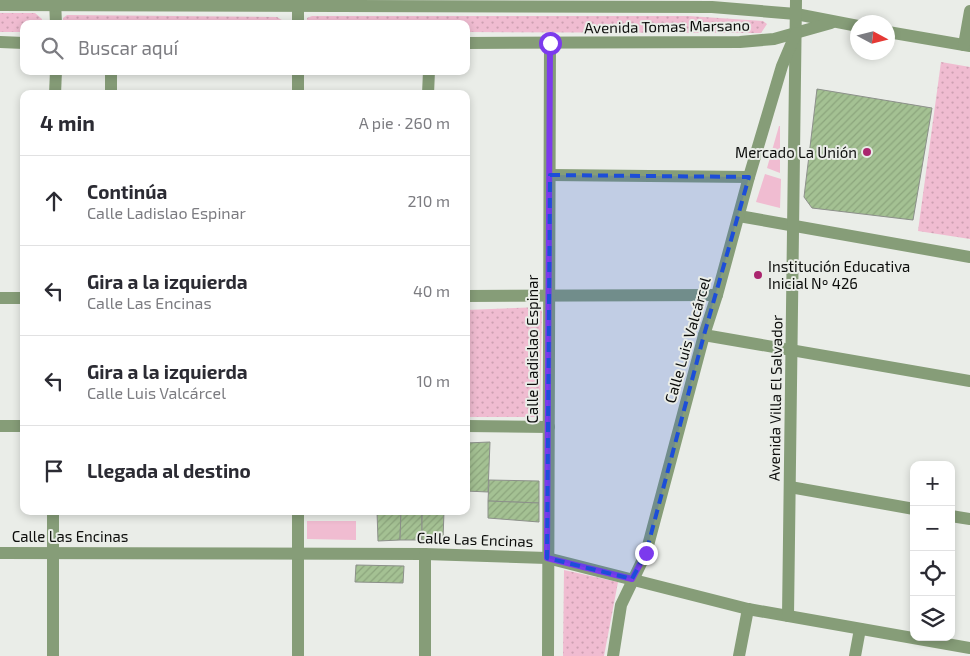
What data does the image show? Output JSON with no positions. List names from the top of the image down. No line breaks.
{"streets":{"street":["Avenida Tomas Marsano","Calle Luis Valcárcel","Calle Ladislao Espinar","Avenida Villa El Salvador","Calle Las Encinas"]},"crossings":[["Avenida Tomas Marsano","Calle Luis Valcárcel"],["Avenida Tomas Marsano","Calle Ladislao Espinar"],["Avenida Tomas Marsano","Avenida Villa El Salvador"],["Calle Luis Valcárcel","Avenida Villa El Salvador"],["Calle Luis Valcárcel","Calle Las Encinas"],["Calle Ladislao Espinar","Calle Las Encinas"],["Avenida Villa El Salvador","Calle Las Encinas"]],"places":["Mercado La Unión","Institución Educativa Inicial Nº 426"],"north":"right","page":{"search":"Buscar aquí","heading":["4 min","A pie · 260 m"],"list":[["Continúa","Calle Ladislao Espinar","210 m"],["Gira a la izquierda","Calle Las Encinas","40 m"],["Gira a la izquierda","Calle Luis Valcárcel","10 m"],"Llegada al destino"],"map_buttons":["+","−"]}}
